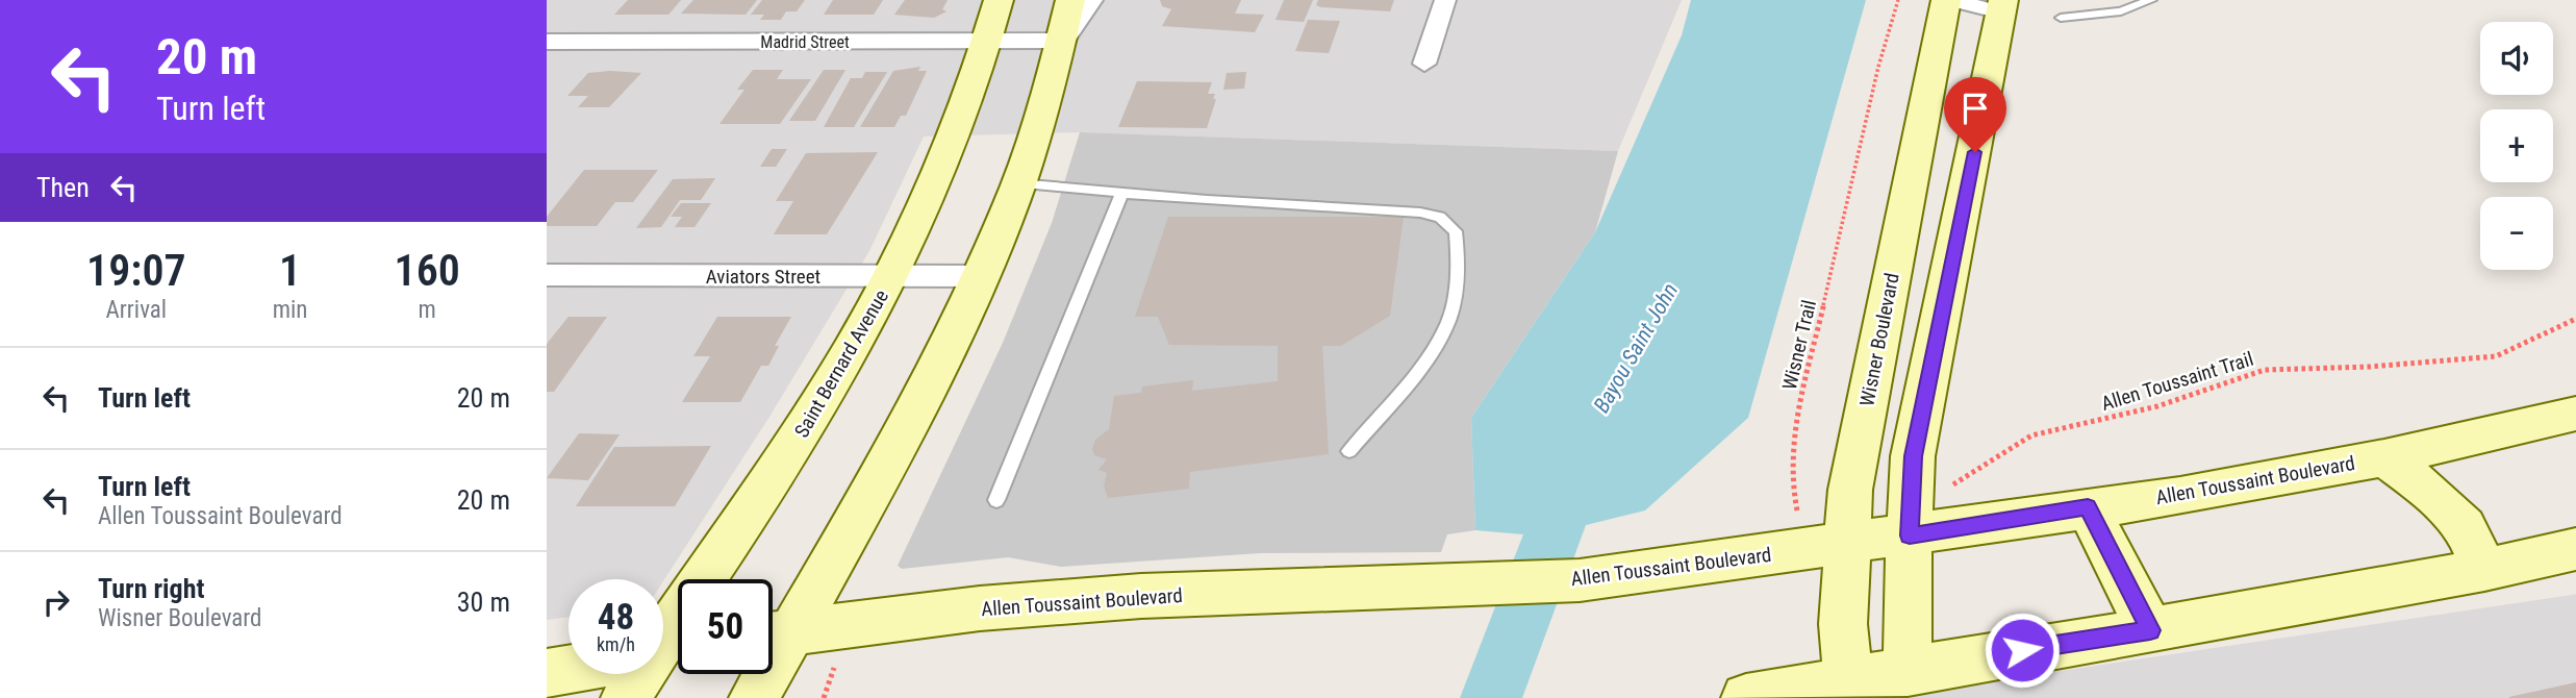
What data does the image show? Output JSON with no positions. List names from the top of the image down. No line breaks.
{"streets":{"main road":["Wisner Boulevard","Saint Bernard Avenue","Allen Toussaint Boulevard"],"street":["Madrid Street","Aviators Street"],"path":["Wisner Trail","Allen Toussaint Trail"]},"crossings":[["Madrid Street","Saint Bernard Avenue"],["Aviators Street","Saint Bernard Avenue"],["Wisner Boulevard","Wisner Trail"],["Wisner Boulevard","Allen Toussaint Boulevard"],["Wisner Trail","Allen Toussaint Boulevard"],["Allen Toussaint Trail","Allen Toussaint Boulevard"]],"water":["Bayou Saint John"],"page":{"turn":["20 m","Turn left"],"map_buttons":["+","−"],"then":"Then","eta":["19:07","Arrival","1","min","160","m"],"list":[{"name":"Turn left","value":"20 m"},{"name":"Turn left","note":"Allen Toussaint Boulevard","value":"20 m"},{"name":"Turn right","note":"Wisner Boulevard","value":"30 m"}],"speed":"48 km/h","limit":"50"}}
